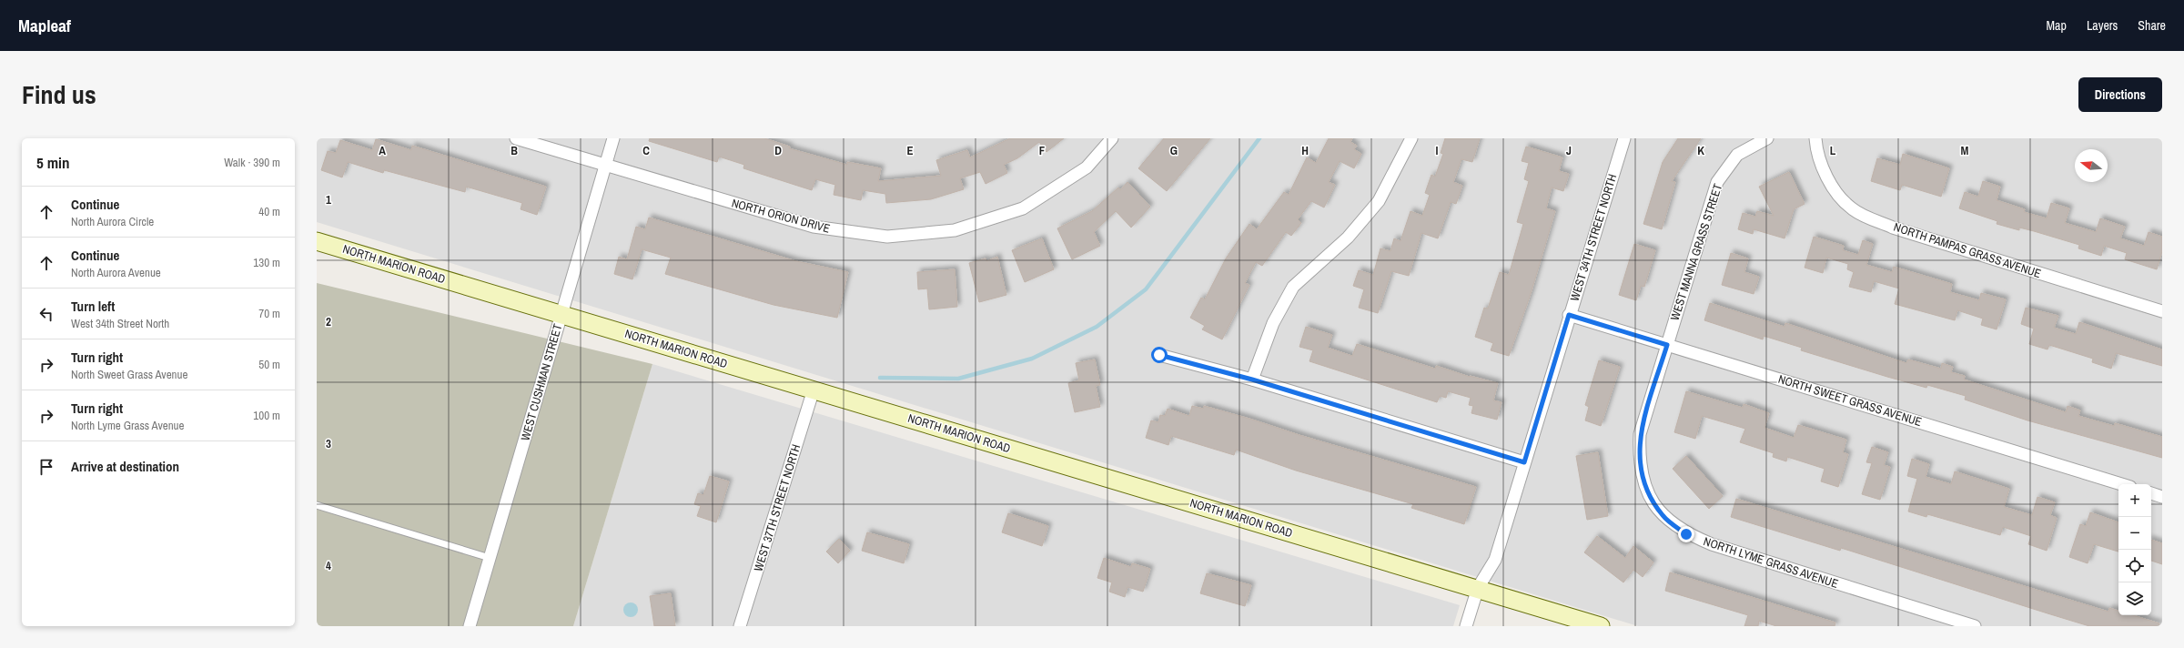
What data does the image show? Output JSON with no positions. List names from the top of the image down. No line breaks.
{"streets":{"main road":["NORTH MARION ROAD"],"street":["NORTH ORION DRIVE","WEST 34TH STREET NORTH","NORTH PAMPAS GRASS AVENUE","WEST MANNA GRASS STREET","WEST CUSHMAN STREET","NORTH SWEET GRASS AVENUE","WEST 37TH STREET NORTH","NORTH LYME GRASS AVENUE"]},"crossings":[["NORTH ORION DRIVE","WEST CUSHMAN STREET"],["WEST 34TH STREET NORTH","NORTH MARION ROAD"],["WEST 34TH STREET NORTH","NORTH SWEET GRASS AVENUE"],["WEST MANNA GRASS STREET","NORTH SWEET GRASS AVENUE"],["WEST MANNA GRASS STREET","NORTH LYME GRASS AVENUE"],["NORTH MARION ROAD","WEST CUSHMAN STREET"],["NORTH MARION ROAD","WEST 37TH STREET NORTH"],["NORTH SWEET GRASS AVENUE","NORTH LYME GRASS AVENUE"]],"north":"left","page":{"header":"Mapleaf","nav":["Map","Layers","Share"],"title":"Find us","buttons":"Directions","heading":["5 min","Walk · 390 m"],"list":[["Continue","North Aurora Circle","40 m"],["Continue","North Aurora Avenue","130 m"],["Turn left","West 34th Street North","70 m"],["Turn right","North Sweet Grass Avenue","50 m"],["Turn right","North Lyme Grass Avenue","100 m"],"Arrive at destination"],"map_buttons":["+","−"]},"grid":{"columns":["A","B","C","D","E","F","G","H","I","J","K","L","M"],"rows":["1","2","3","4"]}}
